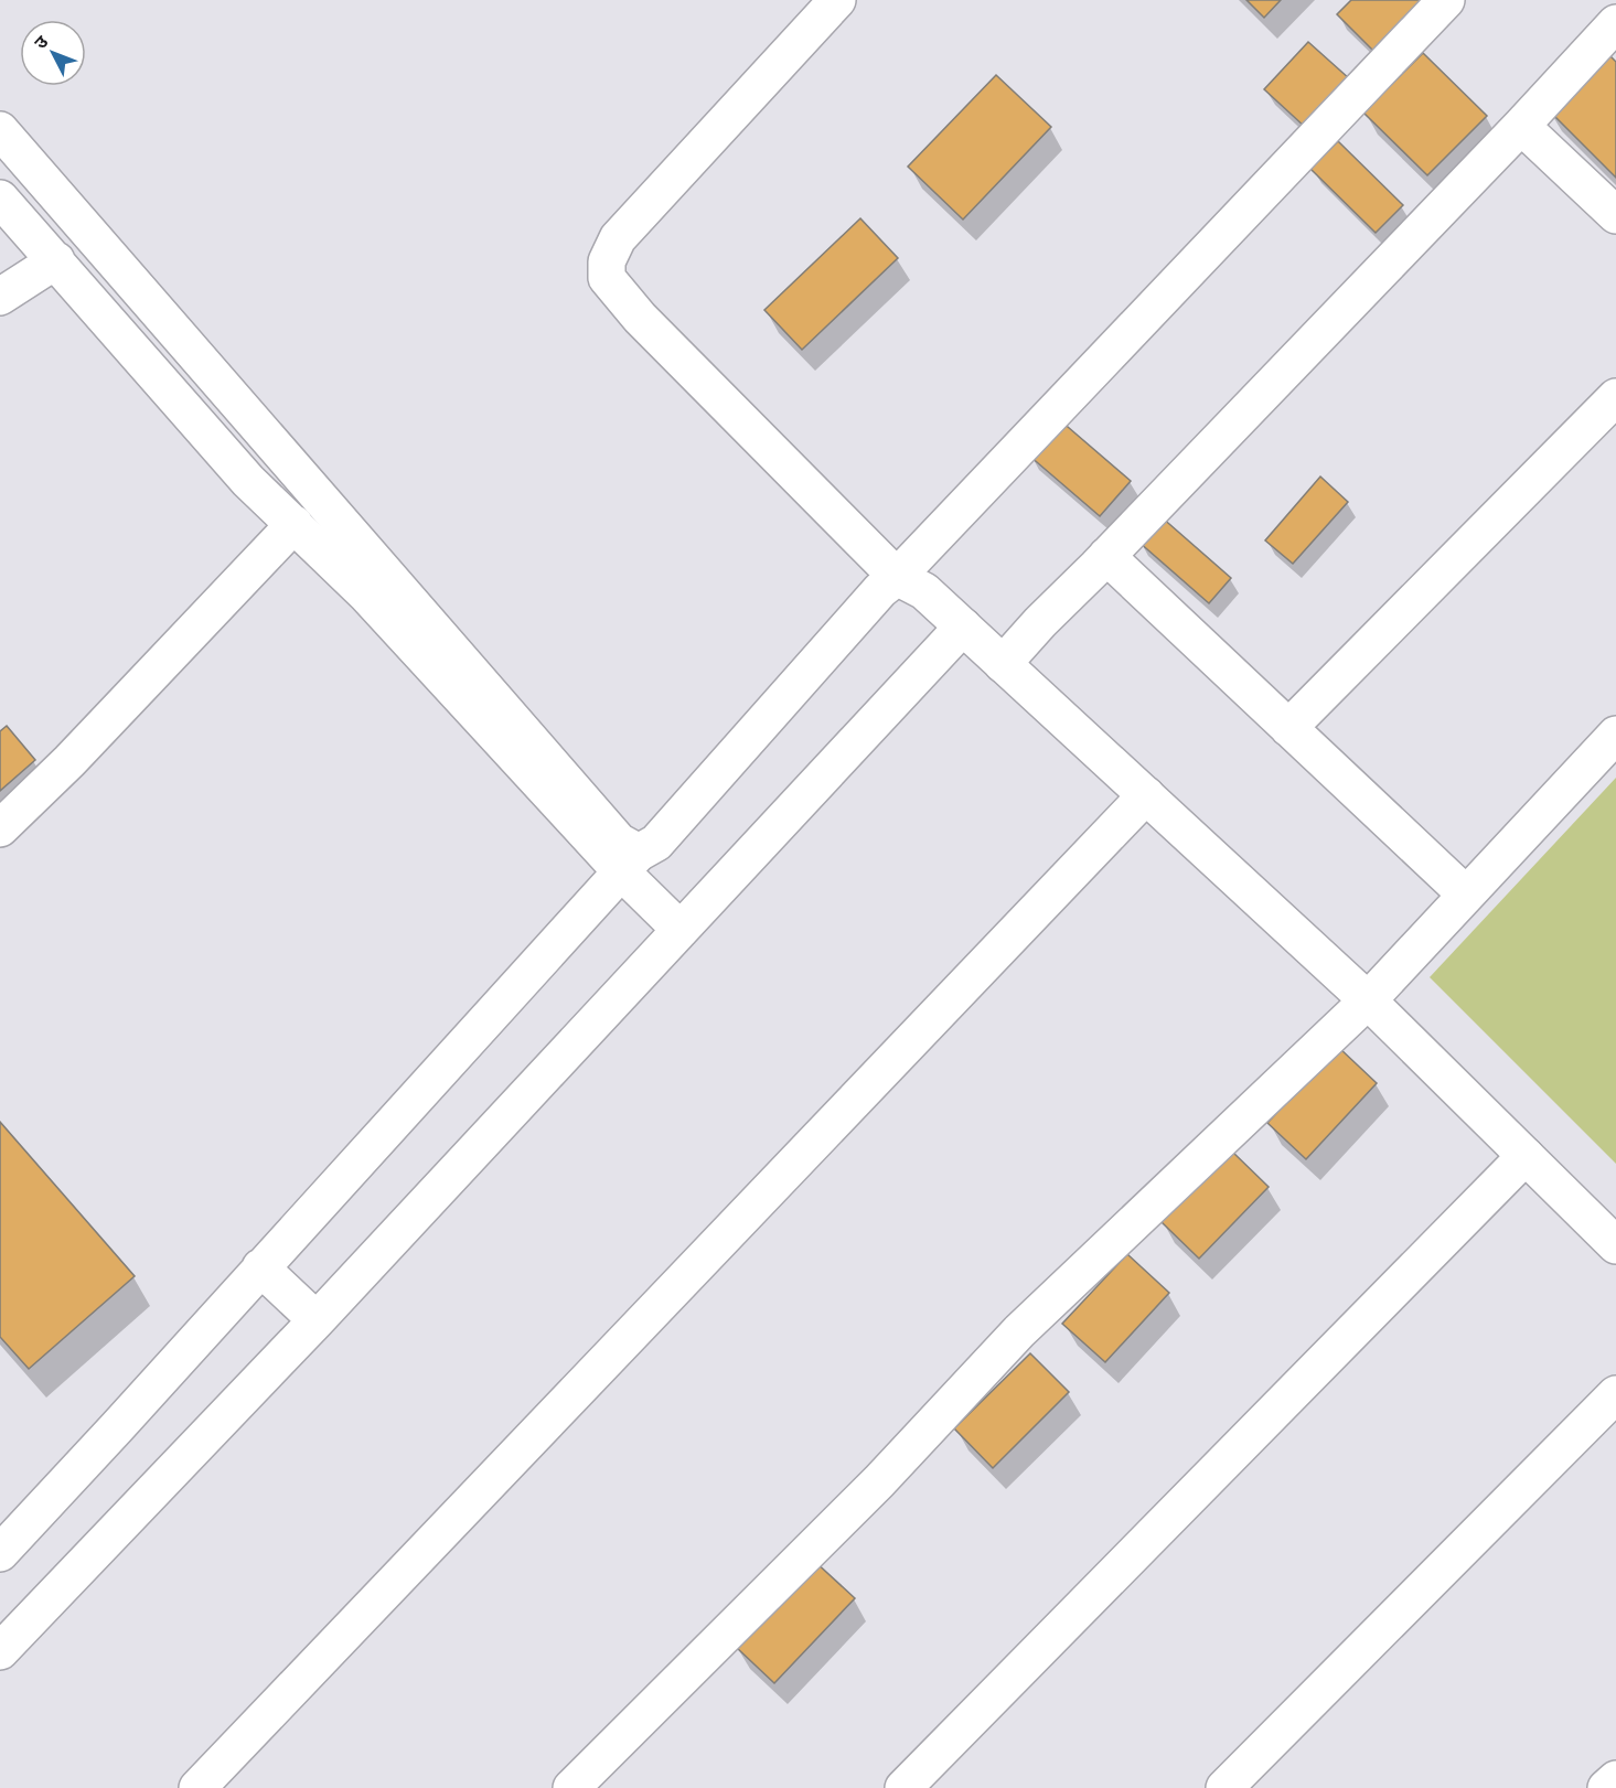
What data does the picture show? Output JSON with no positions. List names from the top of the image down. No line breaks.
{"north":"top left"}
